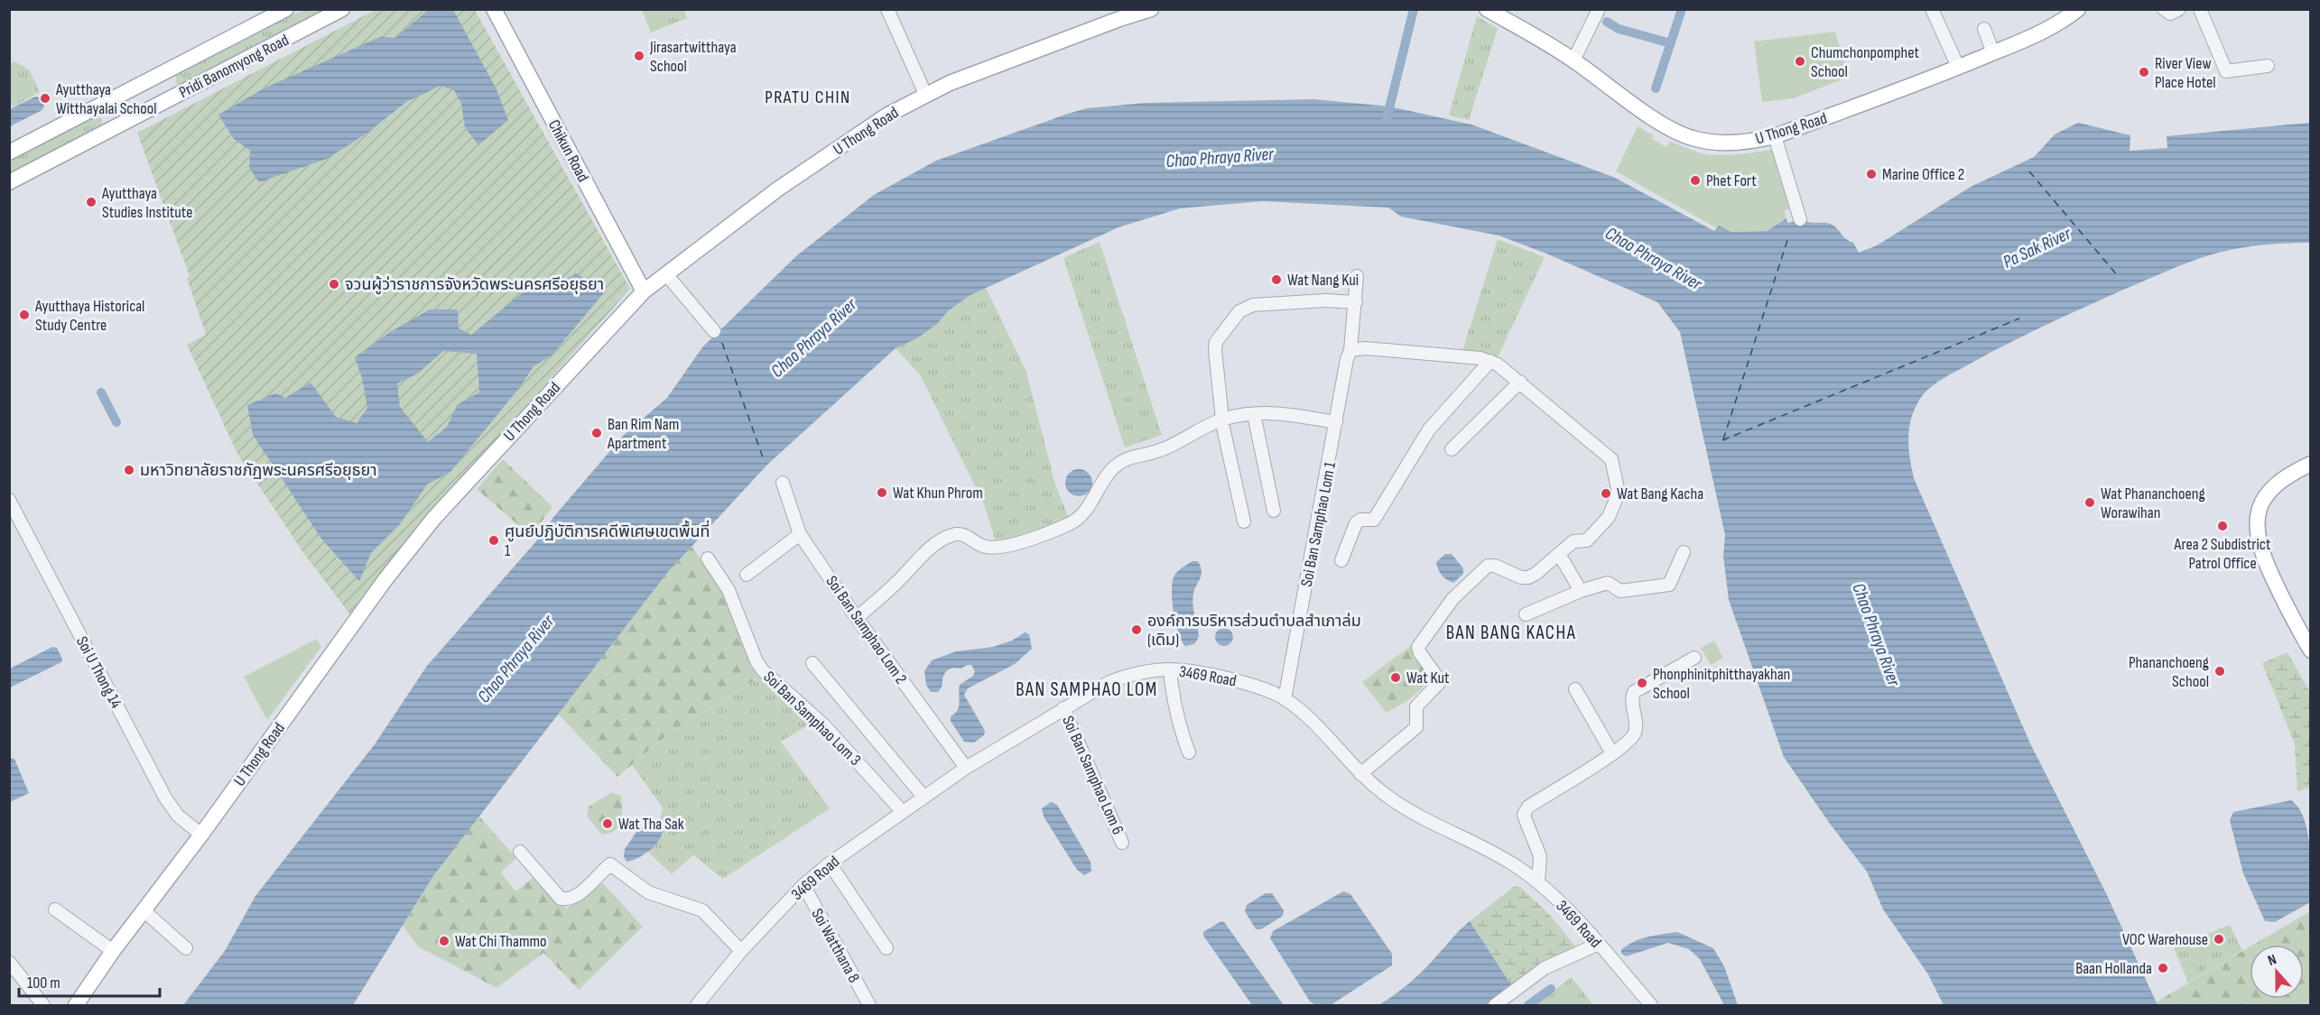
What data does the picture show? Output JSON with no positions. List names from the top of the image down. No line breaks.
{"streets":{"main road":["Pridi Banomyong Road","U Thong Road","Chikun Road"],"street":["Soi Ban Samphao Lom 1","Soi Ban Samphao Lom 2","Soi U Thong 14","3469 Road","Soi Ban Samphao Lom 3","Soi Ban Samphao Lom 6","Soi Watthana 8"]},"crossings":[["U Thong Road","Chikun Road"],["U Thong Road","Soi U Thong 14"],["Soi Ban Samphao Lom 1","3469 Road"],["Soi Ban Samphao Lom 2","3469 Road"],["3469 Road","Soi Ban Samphao Lom 3"],["3469 Road","Soi Ban Samphao Lom 6"],["3469 Road","Soi Watthana 8"]],"districts":["PRATU CHIN","BAN BANG KACHA","BAN SAMPHAO LOM"],"water":["Chao Phraya River","Pa Sak River"],"places":["Jirasartwitthaya School","Chumchonpomphet School","River View Place Hotel","Ayutthaya Witthayalai School","Marine Office 2","Phet Fort","Ayutthaya Studies Institute","Wat Nang Kui","จวนผู้ว่าราชการจังหวัดพระนครศรีอยุธยา","Ayutthaya Historical Study Centre","Ban Rim Nam Apartment","มหาวิทยาลัยราชภัฏพระนครศรีอยุธยา","Wat Khun Phrom","Wat Bang Kacha","Wat Phananchoeng Worawihan","Area 2 Subdistrict Patrol Office","ศูนย์ปฏิบัติการคดีพิเศษเขตพื้นที่ 1","องค์การบริหารส่วนตำบลสำเภาล่ม (เดิม)","Phananchoeng School","Wat Kut","Phonphinitphitthayakhan School","Wat Tha Sak","VOC Warehouse","Wat Chi Thammo","Baan Hollanda"],"scale_bar":"100 m","north":"top"}
